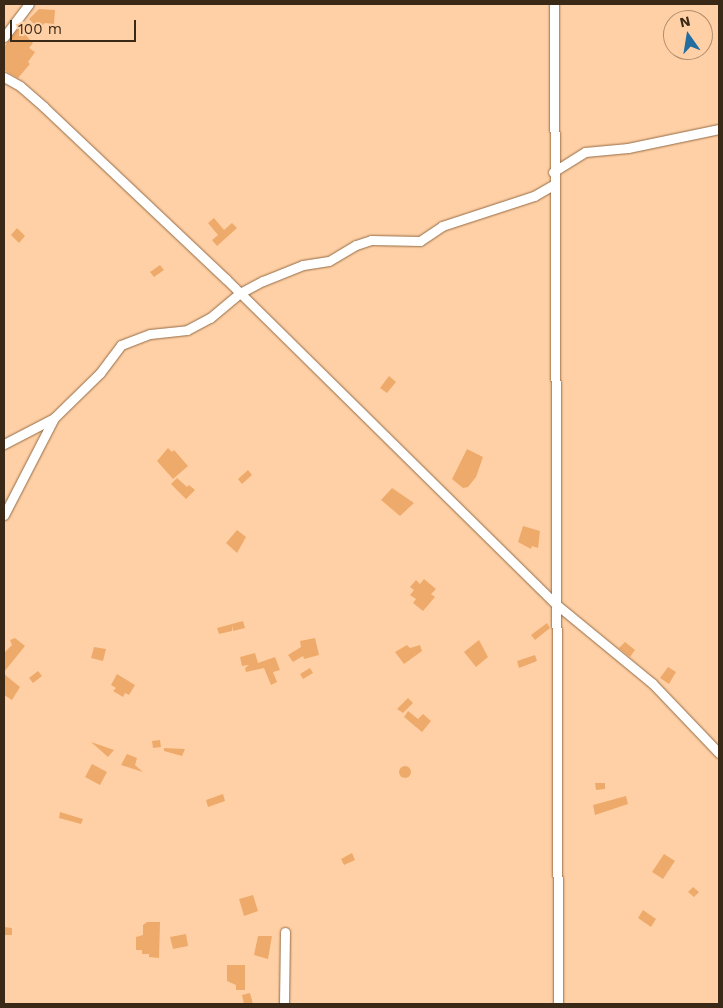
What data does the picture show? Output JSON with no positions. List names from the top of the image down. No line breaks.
{"scale_bar":"100 m","north":"top"}
